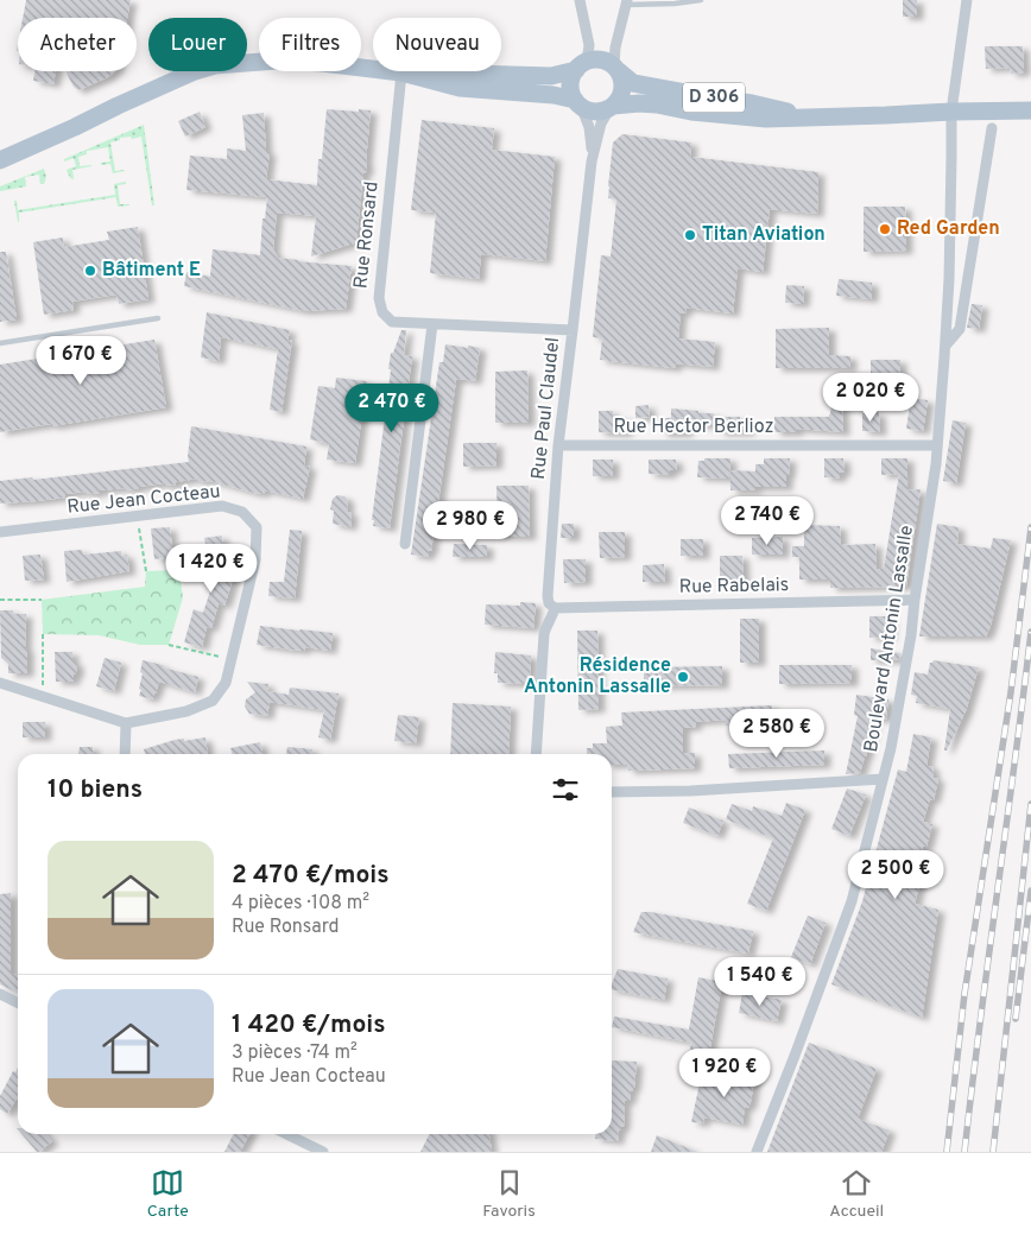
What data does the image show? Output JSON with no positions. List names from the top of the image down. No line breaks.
{"streets":{"main road":["D 306"],"street":["Rue Ronsard","Rue Paul Claudel","Rue Hector Berlioz","Rue Jean Cocteau","Rue Rabelais","Boulevard Antonin Lassalle"]},"crossings":[["D 306","Rue Paul Claudel"],["D 306","Boulevard Antonin Lassalle"],["Rue Ronsard","Rue Paul Claudel"],["Rue Paul Claudel","Rue Hector Berlioz"],["Rue Paul Claudel","Rue Rabelais"],["Rue Hector Berlioz","Boulevard Antonin Lassalle"],["Rue Rabelais","Boulevard Antonin Lassalle"]],"places":["Red Garden","Titan Aviation","Bâtiment E","Résidence Antonin Lassalle"],"page":{"chip":["Acheter","Louer","Filtres","Nouveau"],"price":["1 670 €","2 020 €","2 470 €","2 740 €","2 980 €","1 420 €","2 580 €","2 500 €","1 540 €","1 920 €"],"heading":"10 biens","list":[{"name":"2 470 €/mois","note":"4 pièces · 108 m² · Rue Ronsard"},{"name":"1 420 €/mois","note":"3 pièces · 74 m² · Rue Jean Cocteau"}],"tabs":["Carte","Favoris","Accueil"]}}
